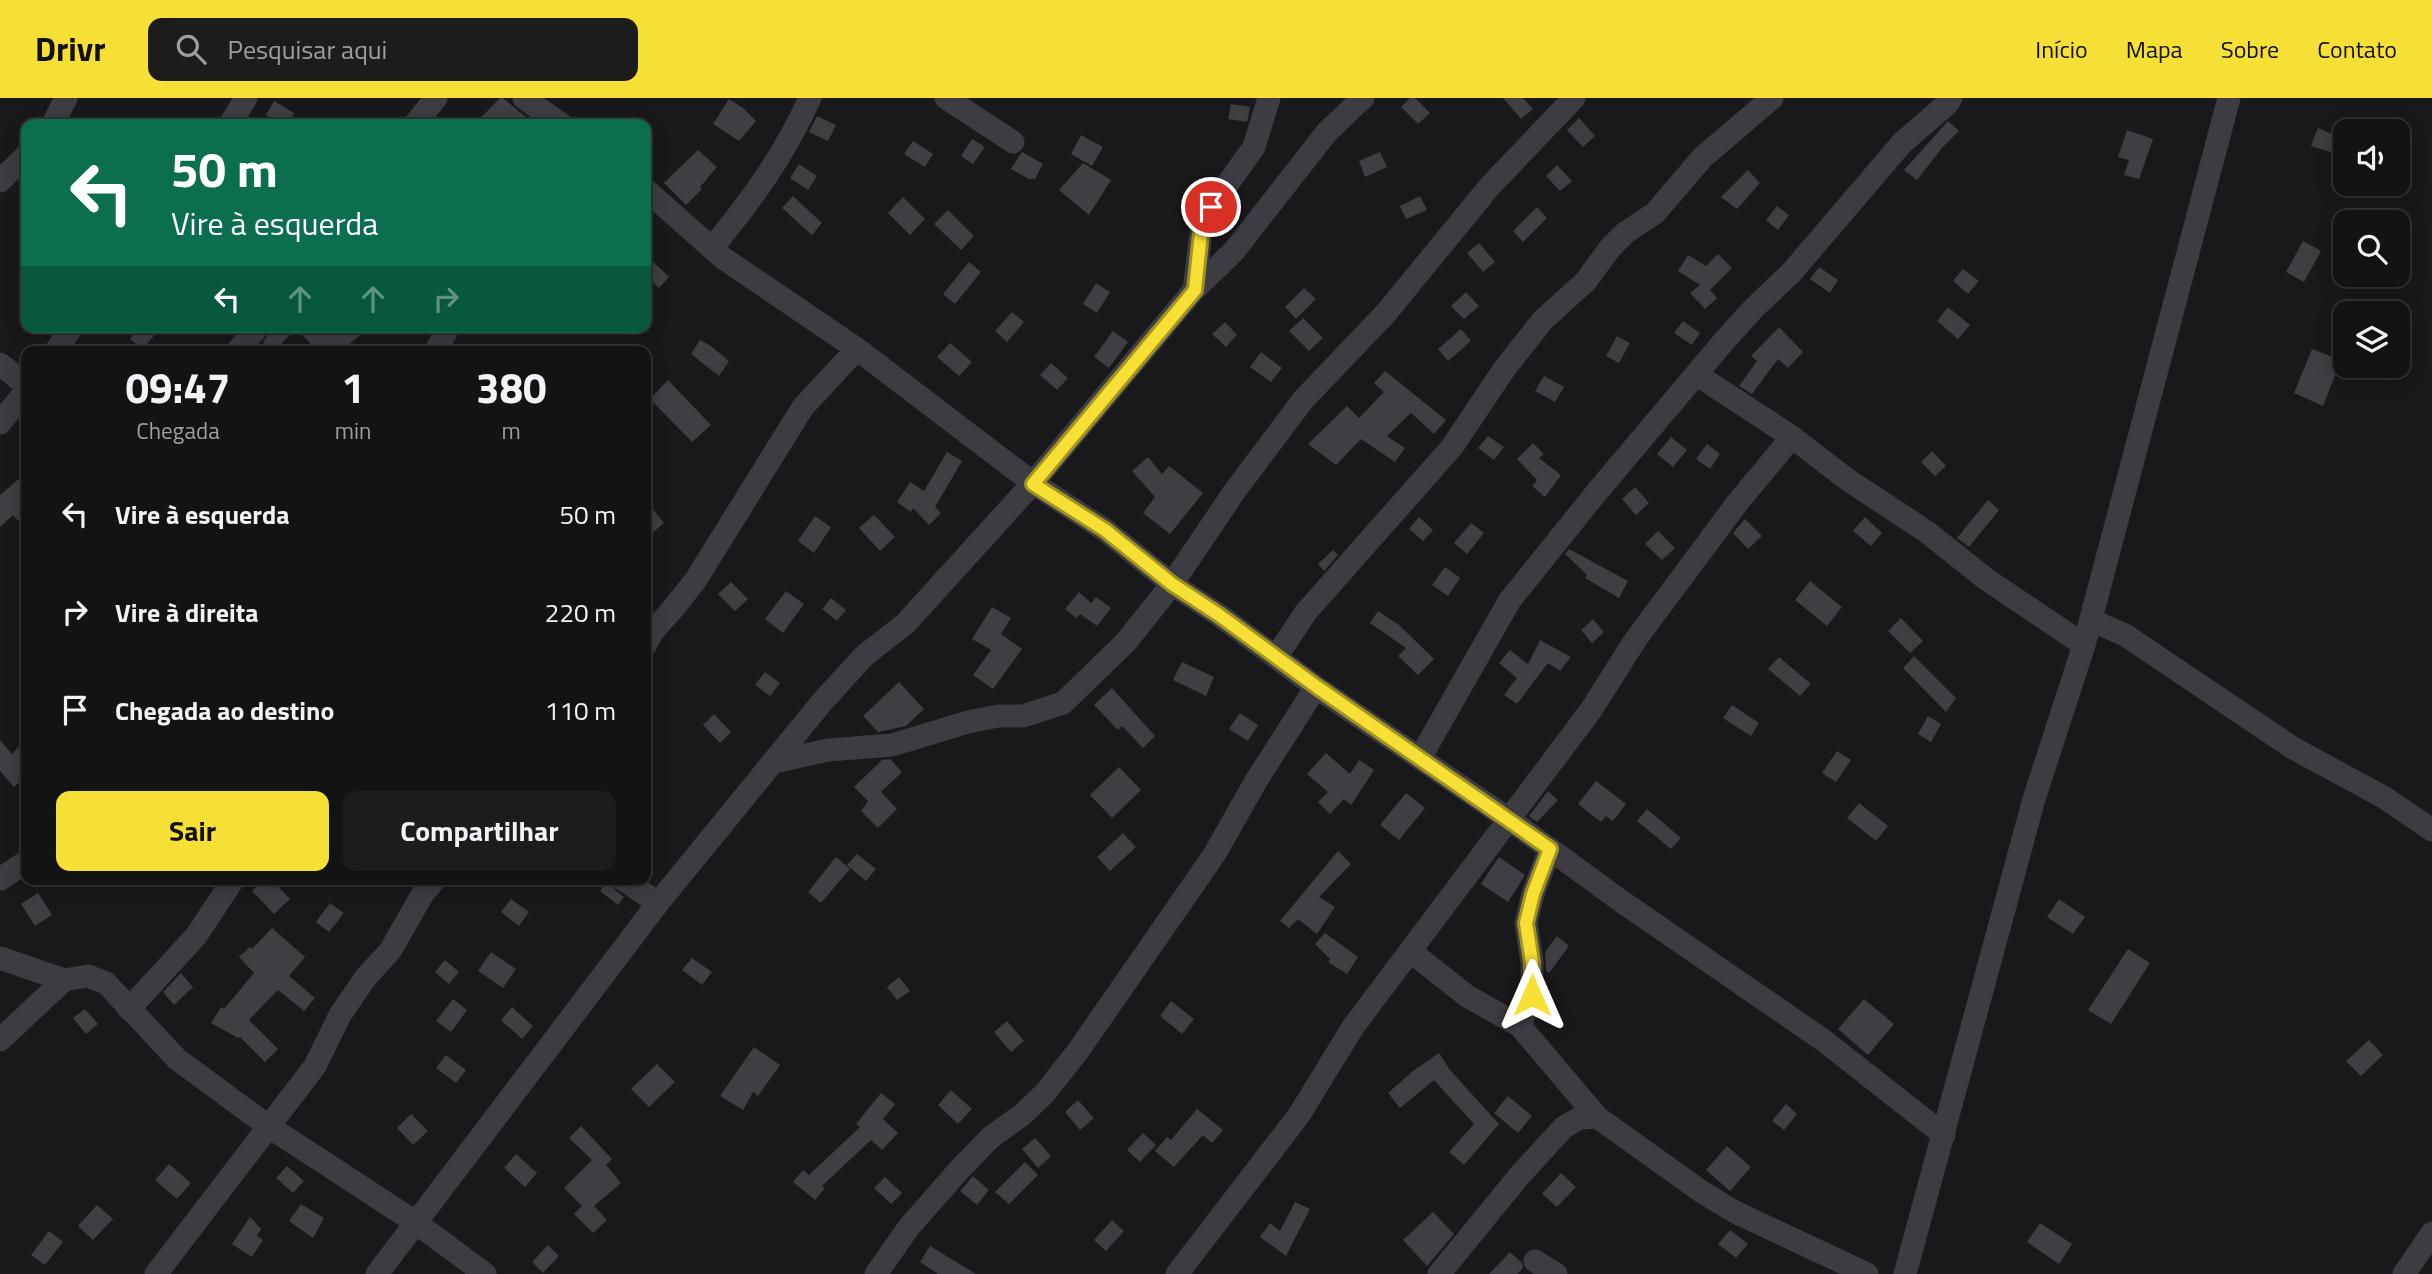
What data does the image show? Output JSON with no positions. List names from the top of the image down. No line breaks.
{"page":{"header":"Drivr","search":"Pesquisar aqui","nav":["Início","Mapa","Sobre","Contato"],"turn":["50 m","Vire à esquerda"],"eta":["09:47","Chegada","1","min","380","m"],"list":[{"name":"Vire à esquerda","value":"50 m"},{"name":"Vire à direita","value":"220 m"},{"name":"Chegada ao destino","value":"110 m"}],"buttons":["Sair","Compartilhar"]}}
